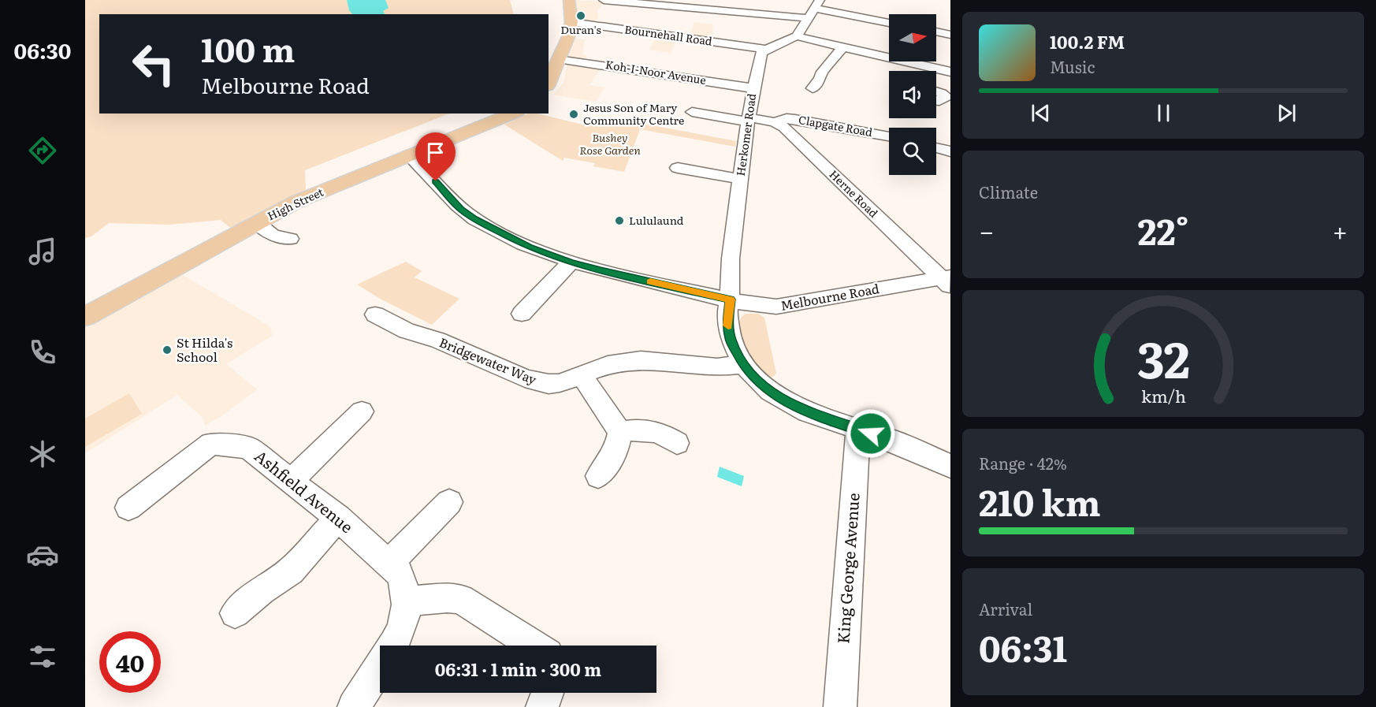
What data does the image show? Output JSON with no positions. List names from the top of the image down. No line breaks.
{"streets":{"main road":["High Street"],"street":["Bournehall Road","Koh-I-Noor Avenue","Clapgate Road","Herkomer Road","Herne Road","Melbourne Road","Bridgewater Way","Ashfield Avenue","King George Avenue"]},"crossings":[["Bournehall Road","Herkomer Road"],["Koh-I-Noor Avenue","Herkomer Road"],["Clapgate Road","Herne Road"],["Herkomer Road","Herne Road"],["Herkomer Road","Melbourne Road"],["Herkomer Road","Bridgewater Way"],["Herkomer Road","King George Avenue"],["Herne Road","Melbourne Road"],["High Street","Melbourne Road"]],"parks":["Bushey Rose Garden"],"places":["Duran's","Jesus Son of Mary Community Centre","Lululaund","St Hilda's School"],"north":"right","page":{"tabs":"06:30","turn":["100 m","Melbourne Road"],"song":["100.2 FM","Music"],"tile":["Climate",["Range · 42%","210 km"],["Arrival","06:31"]],"heat":["−","22°","+"],"limit":"40","trip":"06:31 · 1 min · 300 m","gauge":["32","km/h"]}}
